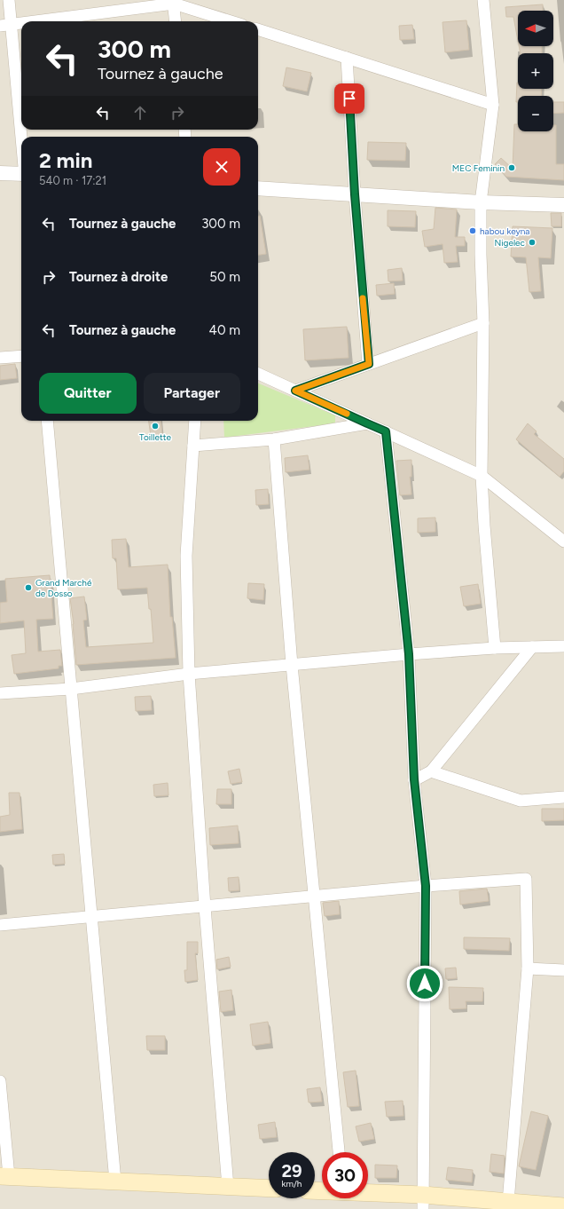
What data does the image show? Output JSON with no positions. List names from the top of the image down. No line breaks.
{"places":["MEC Feminin","habou keyna","Nigelec","Toillette","Grand Marché de Dosso"],"north":"left","page":{"map_buttons":["+","−"],"turn":["300 m","Tournez à gauche"],"heading":["2 min","540 m · 17:21"],"list":[{"name":"Tournez à gauche","value":"300 m"},{"name":"Tournez à droite","value":"50 m"},{"name":"Tournez à gauche","value":"40 m"}],"buttons":["Quitter","Partager"],"speed":"29 km/h","limit":"30"}}
